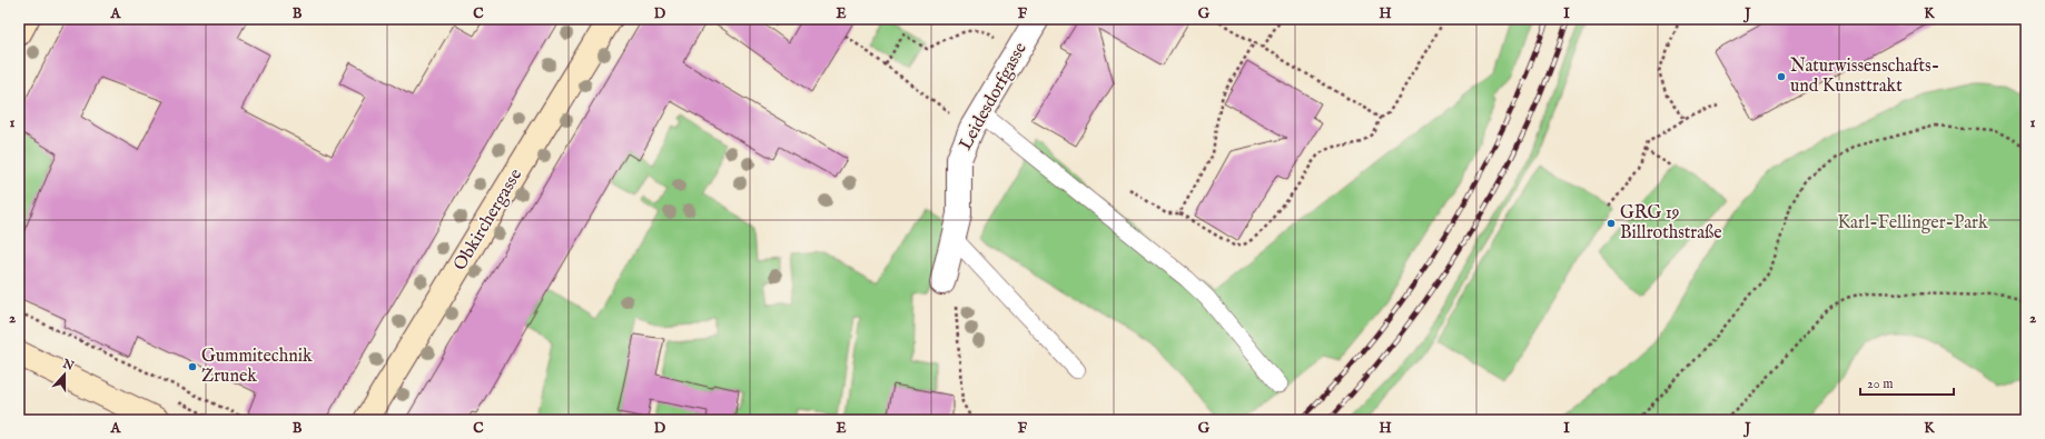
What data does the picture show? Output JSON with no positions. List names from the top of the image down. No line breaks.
{"streets":{"street":["Leidesdorfgasse","Obkirchergasse"]},"parks":["Karl-Fellinger-Park"],"places":["Naturwissenschafts- und Kunsttrakt","GRG 19 Billrothstraße","Gummitechnik Zrunek"],"scale_bar":"20 m","north":"top","grid":{"columns":["A","B","C","D","E","F","G","H","I","J","K"],"rows":["1","2"]}}
